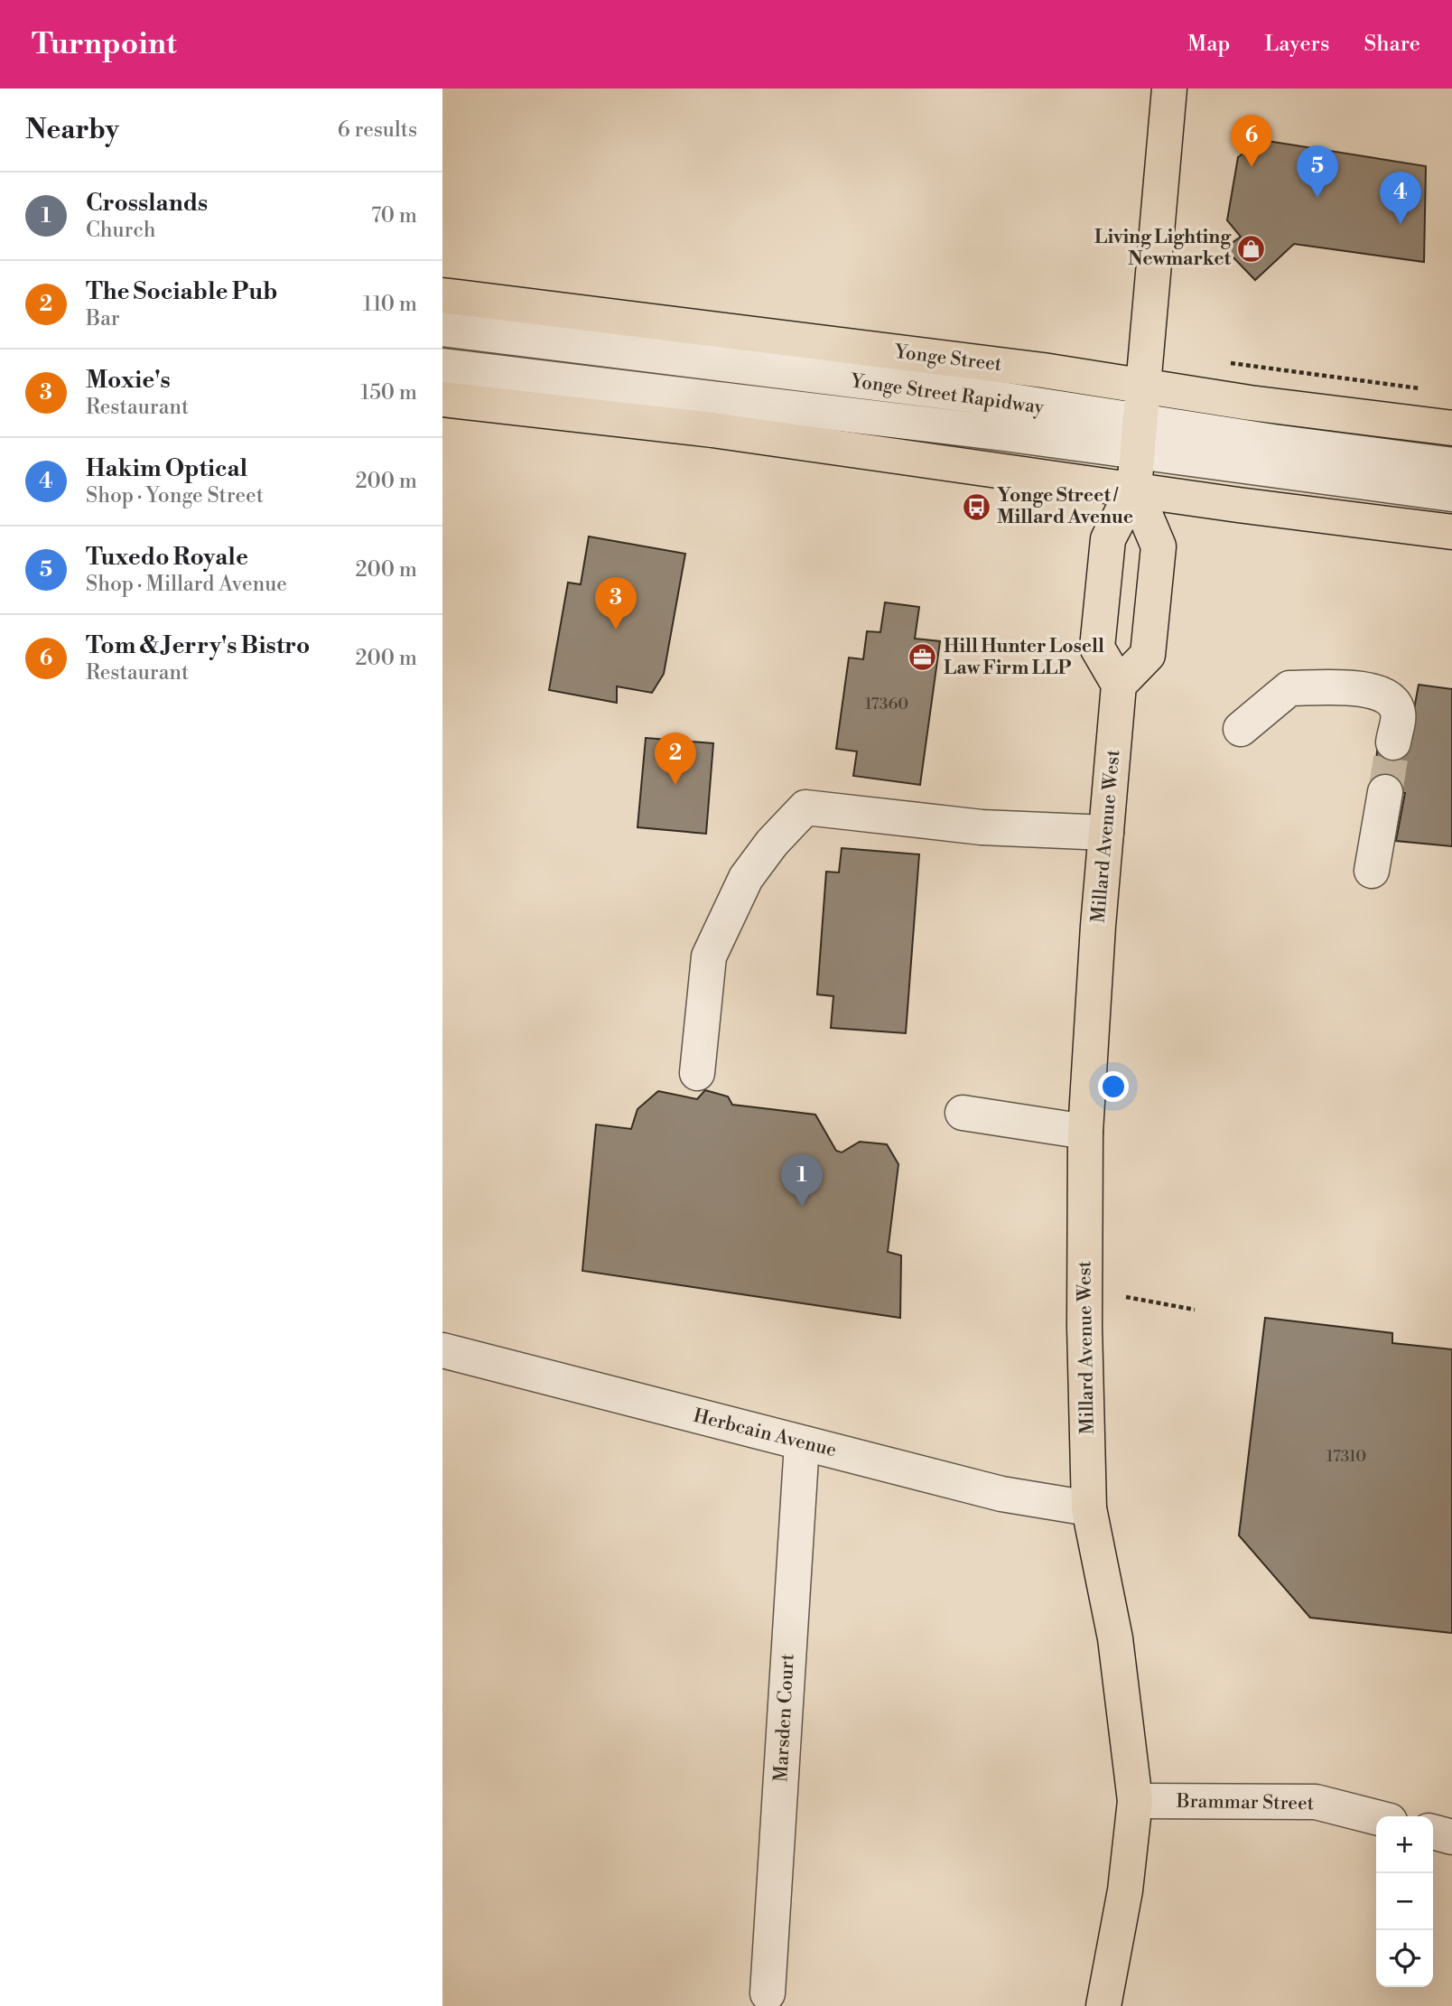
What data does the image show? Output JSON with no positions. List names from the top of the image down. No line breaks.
{"streets":{"main road":["Yonge Street","Millard Avenue West"],"street":["Yonge Street Rapidway","Herbcain Avenue","Marsden Court","Brammar Street"]},"crossings":[["Millard Avenue West","Herbcain Avenue"],["Millard Avenue West","Brammar Street"],["Herbcain Avenue","Marsden Court"]],"places":{"shop":["Living Lighting Newmarket"],"bus stop":["Yonge Street / Millard Avenue"],"office":["Hill Hunter Losell Law Firm LLP"]},"house_numbers":["17360","17310"],"page":{"header":"Turnpoint","nav":["Map","Layers","Share"],"heading":["Nearby","6 results"],"pins":["6","5","4","3","2","1"],"list":[{"mark":"1","name":"Crosslands","note":"Church","value":"70 m"},{"mark":"2","name":"The Sociable Pub","note":"Bar","value":"110 m"},{"mark":"3","name":"Moxie's","note":"Restaurant","value":"150 m"},{"mark":"4","name":"Hakim Optical","note":"Shop · Yonge Street","value":"200 m"},{"mark":"5","name":"Tuxedo Royale","note":"Shop · Millard Avenue","value":"200 m"},{"mark":"6","name":"Tom & Jerry's Bistro","note":"Restaurant","value":"200 m"}],"map_buttons":["+","−"]}}
